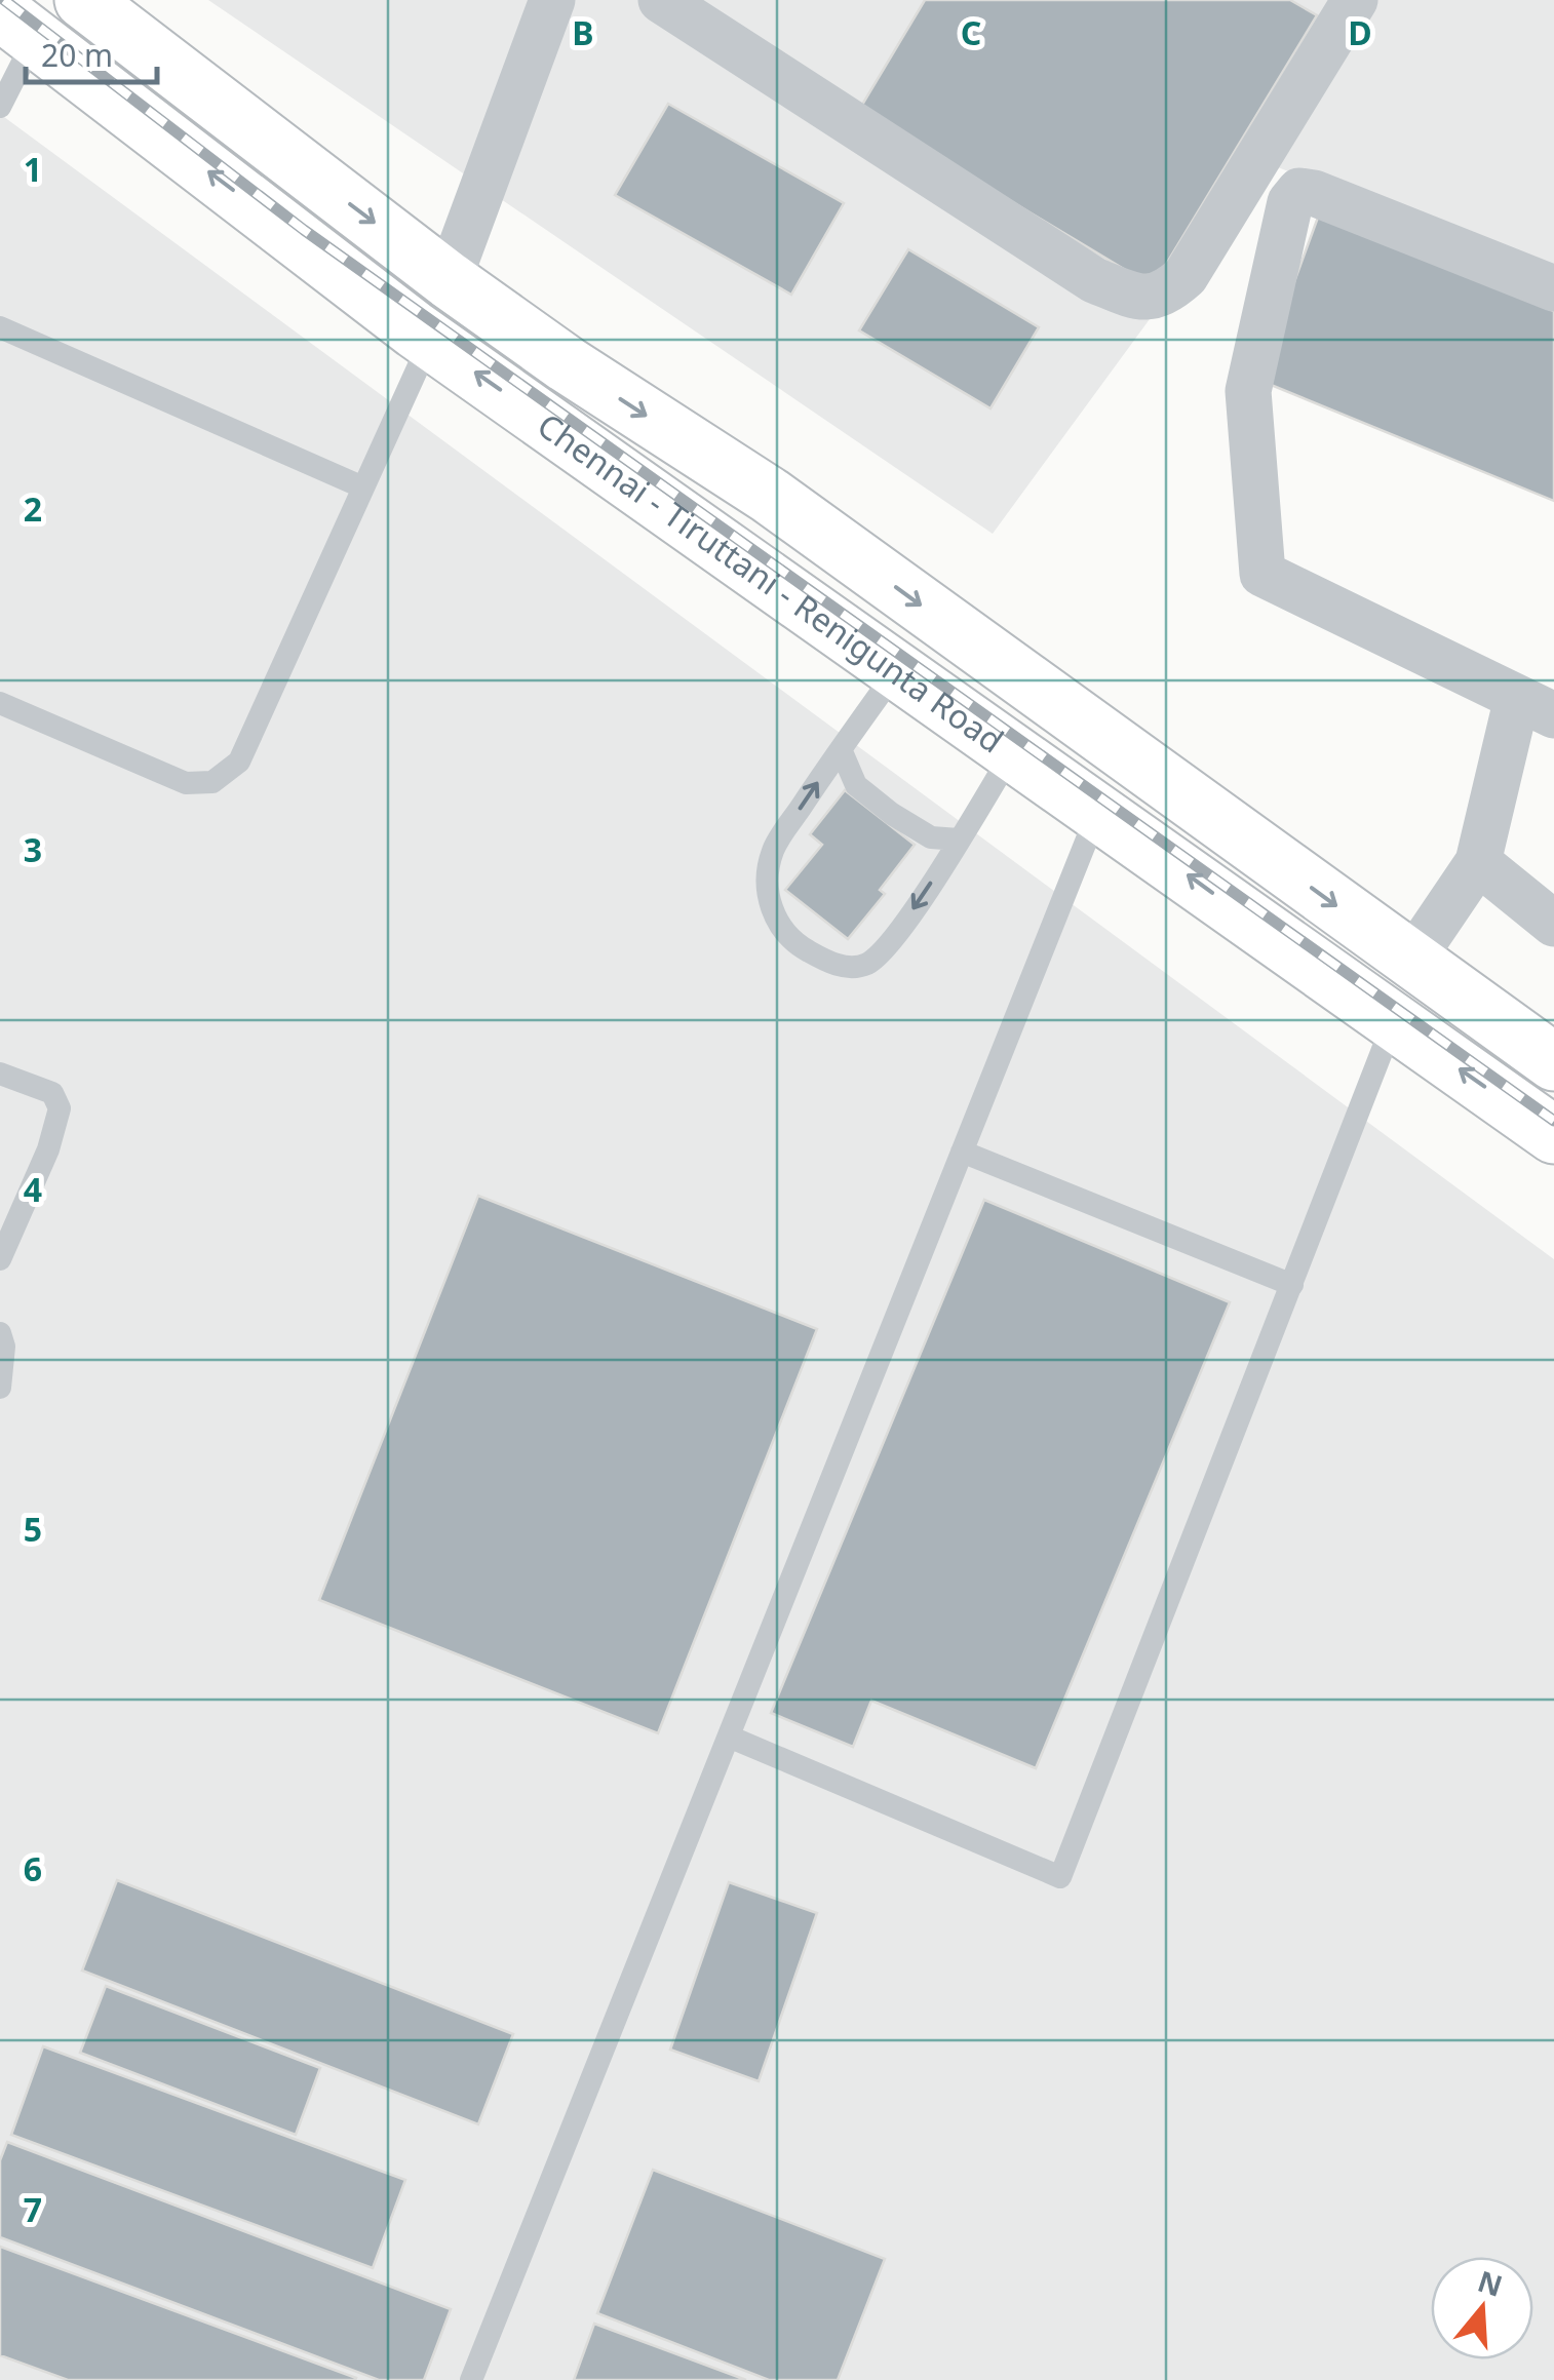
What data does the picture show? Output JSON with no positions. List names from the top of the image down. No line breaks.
{"streets":{"main road":["Chennai - Tiruttani - Renigunta Road"]},"scale_bar":"20 m","north":"top","grid":{"columns":["B","C","D"],"rows":["1","2","3","4","5","6","7"]}}
